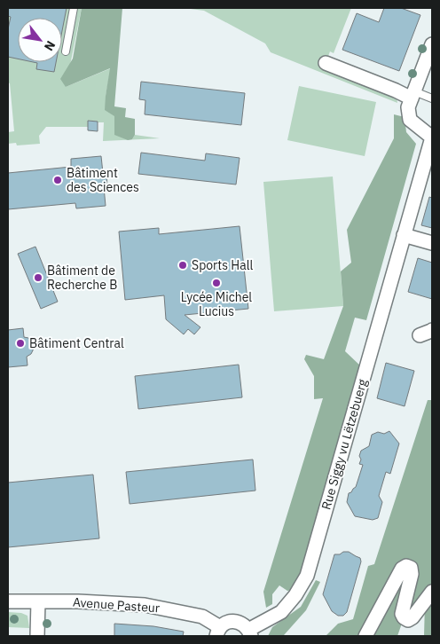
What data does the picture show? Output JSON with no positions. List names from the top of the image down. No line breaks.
{"streets":{"street":["Rue Siggy vu Lëtzebuerg","Avenue Pasteur"]},"crossings":[["Rue Siggy vu Lëtzebuerg","Avenue Pasteur"]],"places":["Bâtiment des Sciences","Sports Hall","Bâtiment de Recherche B","Lycée Michel Lucius","Bâtiment Central"],"north":"bottom right"}
